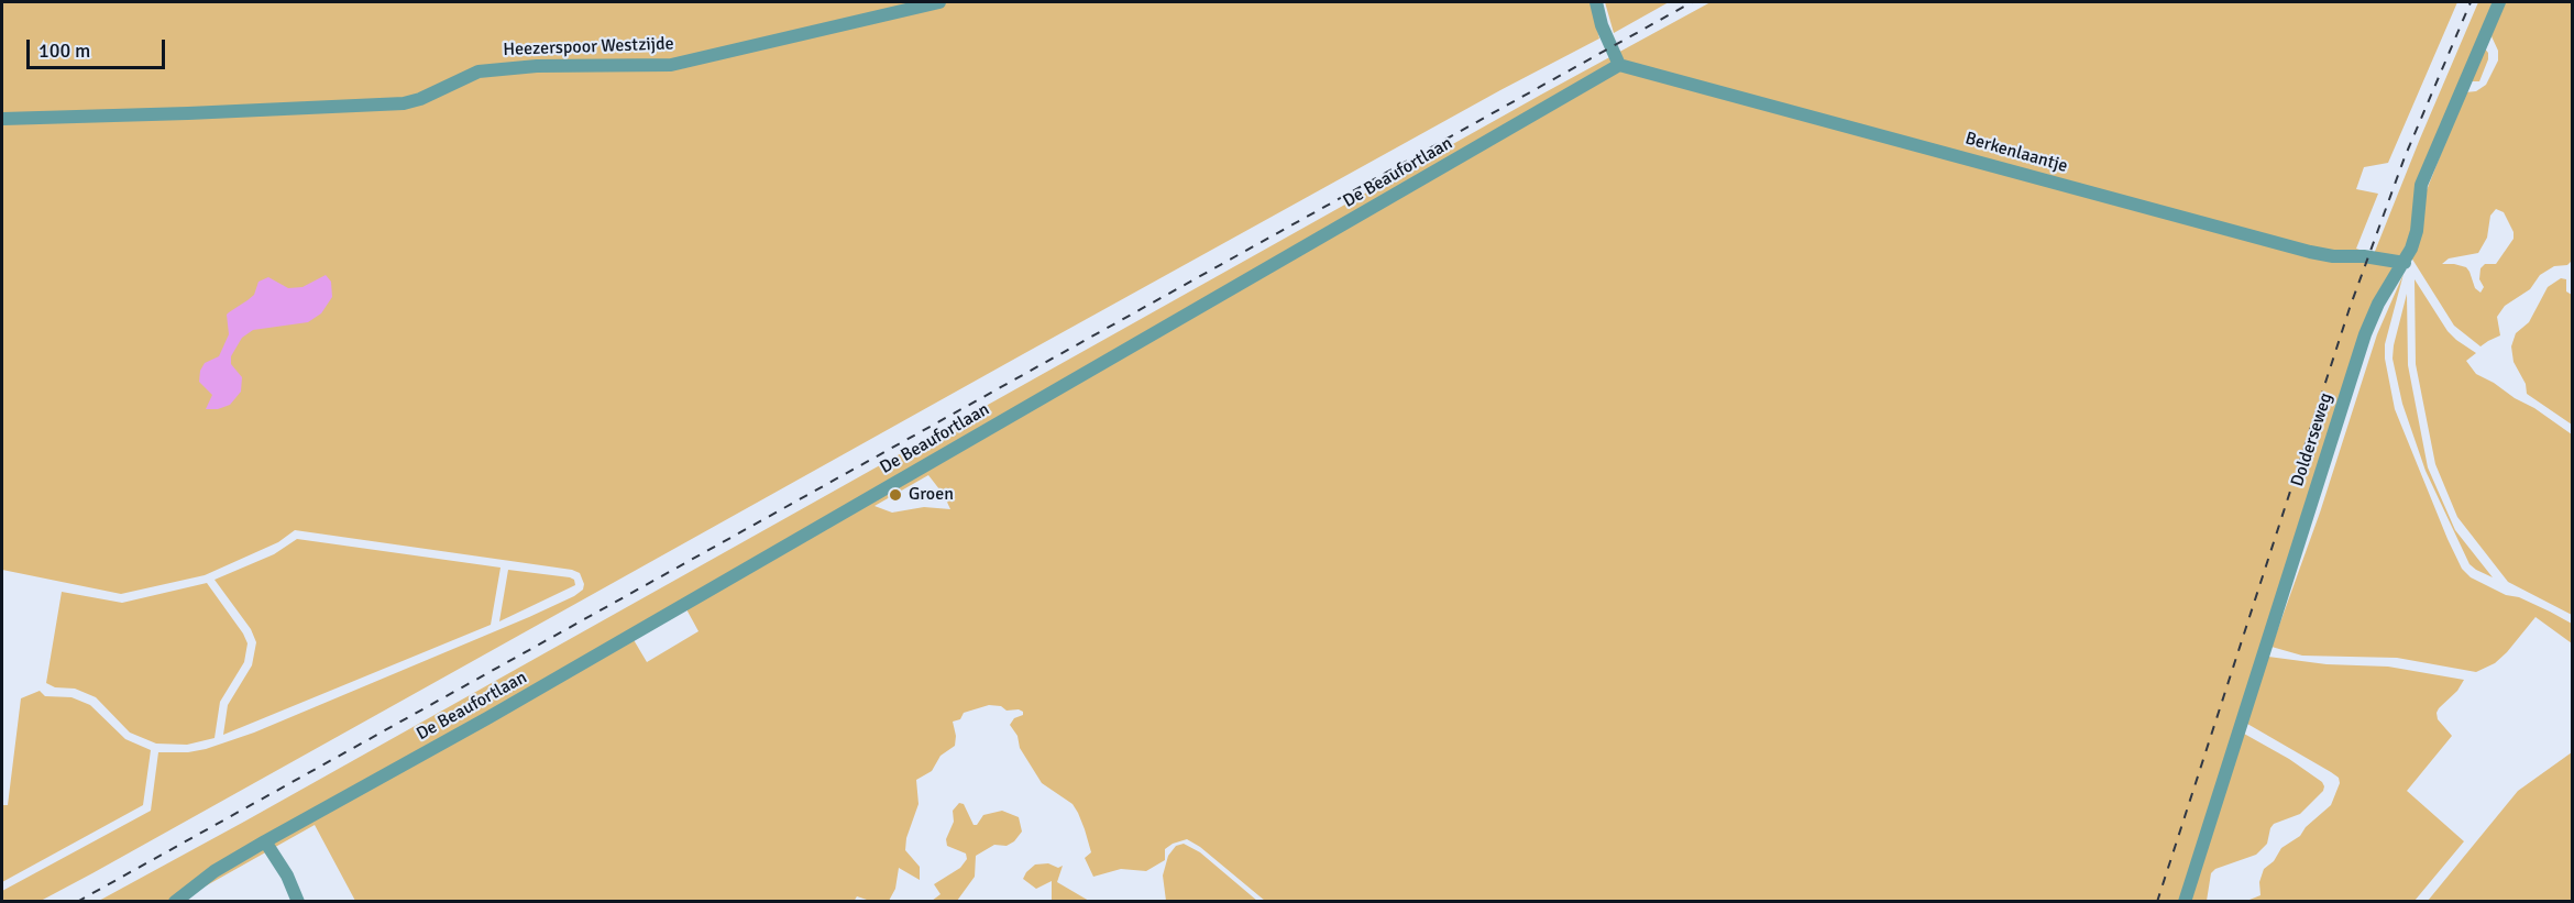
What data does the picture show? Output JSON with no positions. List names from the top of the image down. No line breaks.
{"streets":{"street":["Heezerspoor Westzijde","Berkenlaantje","De Beaufortlaan","Dolderseweg"]},"crossings":[["Berkenlaantje","De Beaufortlaan"],["Berkenlaantje","Dolderseweg"]],"places":["Groen"],"scale_bar":"100 m"}
